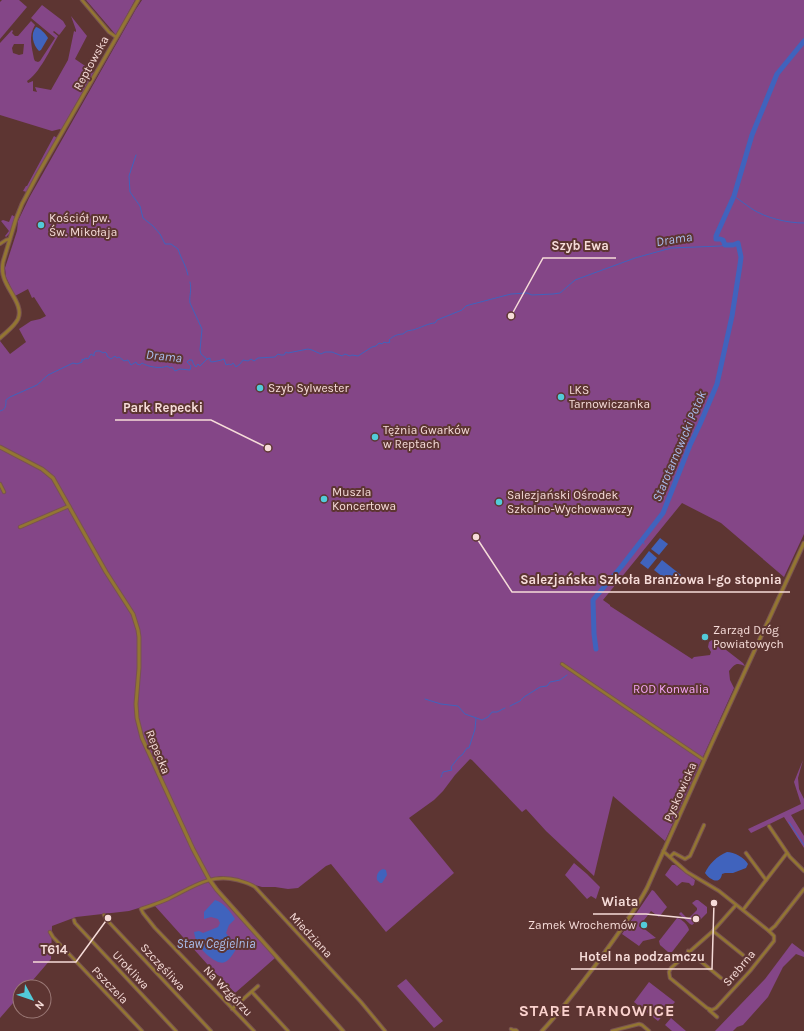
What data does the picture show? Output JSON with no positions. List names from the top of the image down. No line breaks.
{"streets":{"street":["Reptowska","Repecka","Pyskowicka","Miedziana","Szczęśliwa","Srebrna","Urokliwa","Pszczela","Na Wzgórzu"]},"crossings":[["Repecka","Miedziana"],["Miedziana","Na Wzgórzu"]],"districts":["STARE TARNOWICE"],"water":["Drama","Starotarnowicki Potok","Staw Cegielnia"],"parks":["ROD Konwalia"],"places":["Kościół pw. Św. Mikołaja","Szyb Ewa","Szyb Sylwester","LKS Tarnowiczanka","Tężnia Gwarków w Reptach","Park Repecki","Muszla Koncertowa","Salezjański Ośrodek Szkolno-Wychowawczy","Salezjańska Szkoła Branżowa I-go stopnia","Zarząd Dróg Powiatowych","Hotel na podzamczu","T614","Wiata","Zamek Wrochemów"],"north":"bottom right"}
